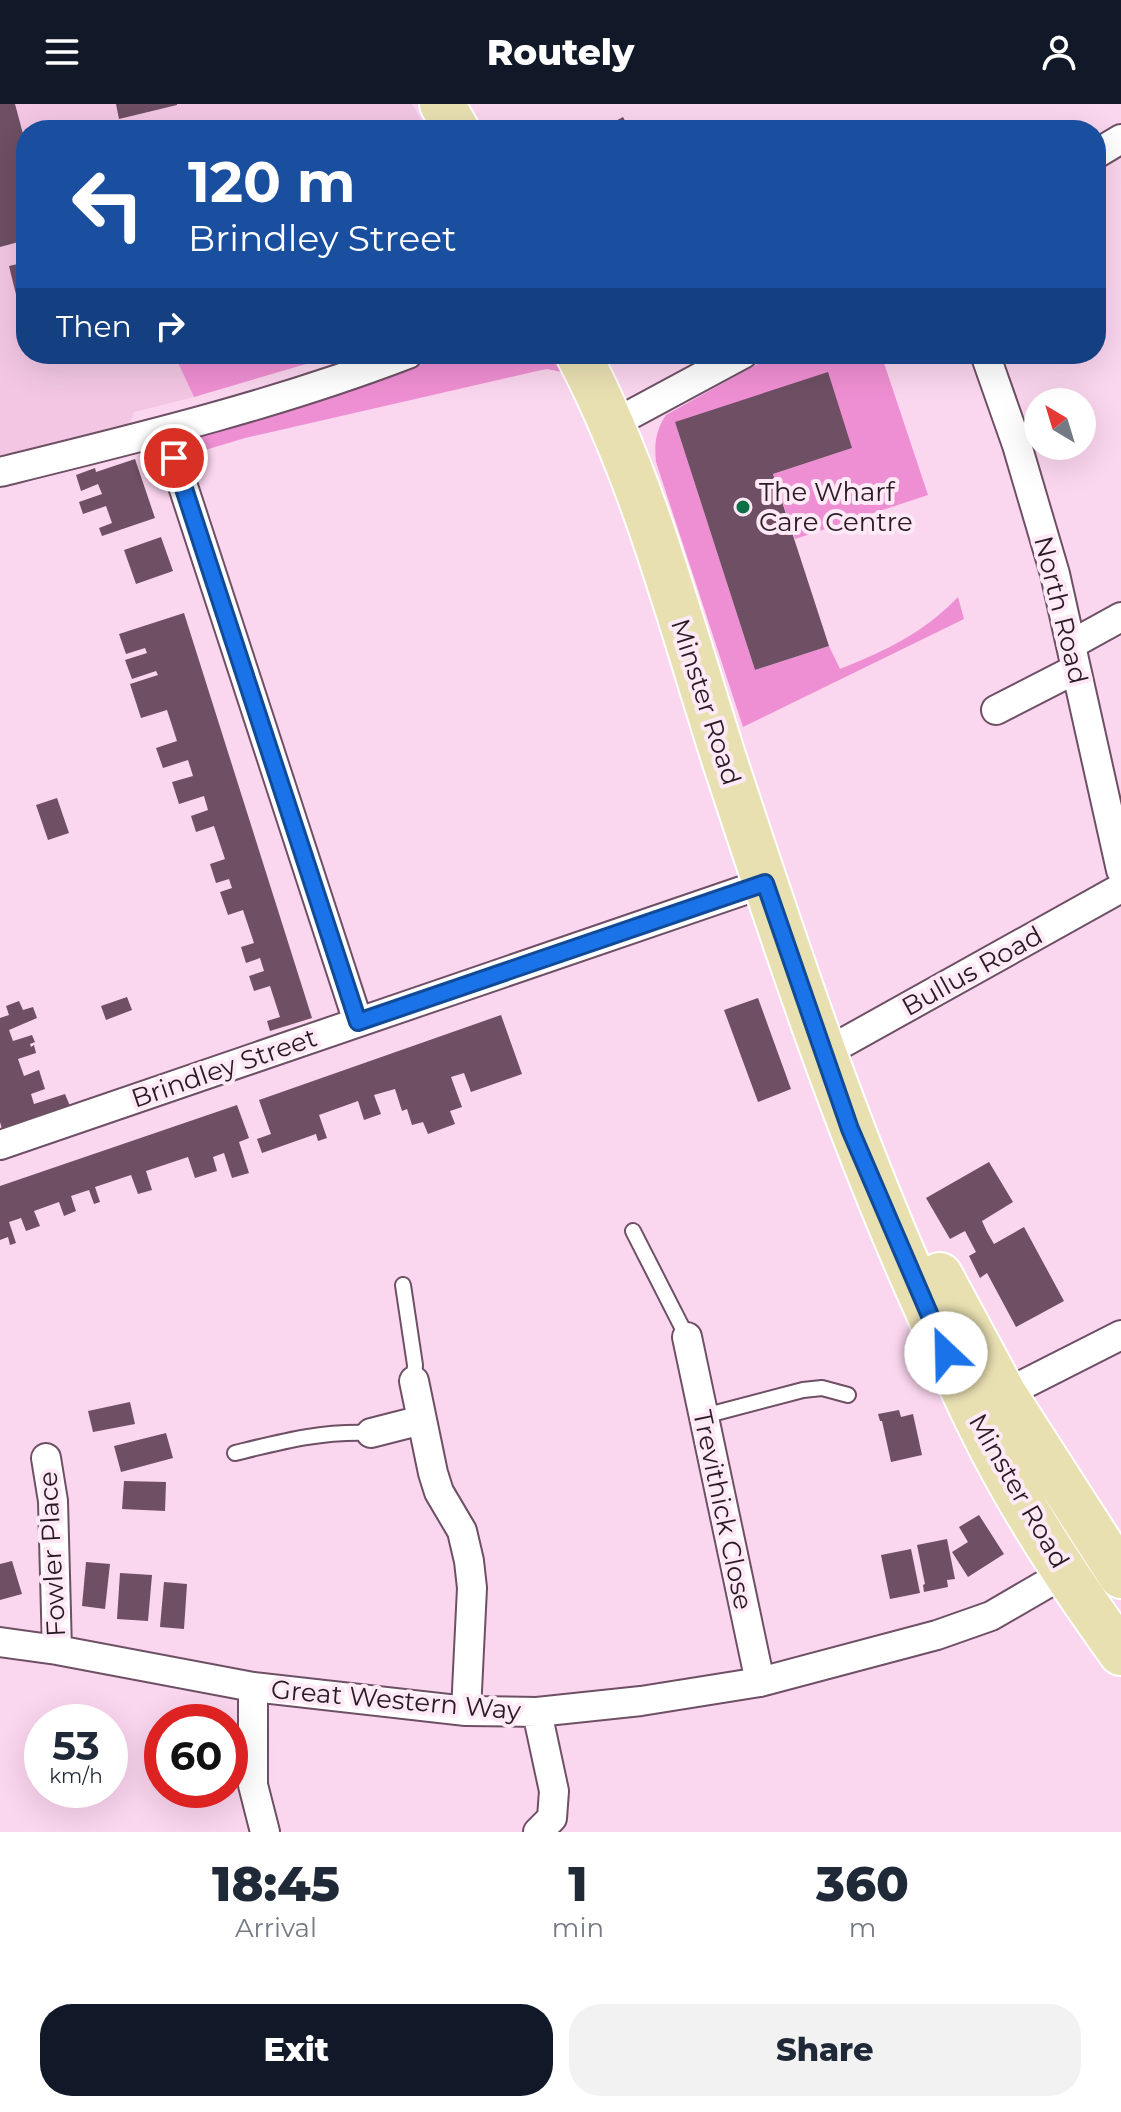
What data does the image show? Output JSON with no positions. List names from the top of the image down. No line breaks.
{"streets":{"main road":["Minster Road"],"street":["North Road","Bullus Road","Brindley Street","Trevithick Close","Fowler Place","Great Western Way"]},"crossings":[["Minster Road","Bullus Road"],["Minster Road","Brindley Street"],["Minster Road","Great Western Way"],["Trevithick Close","Great Western Way"],["Fowler Place","Great Western Way"]],"places":["The Wharf Care Centre"],"north":"top left","page":{"header":"Routely","turn":["120 m","Brindley Street"],"then":"Then","speed":"53 km/h","limit":"60","eta":["18:45","Arrival","1","min","360","m"],"buttons":["Exit","Share"]}}
